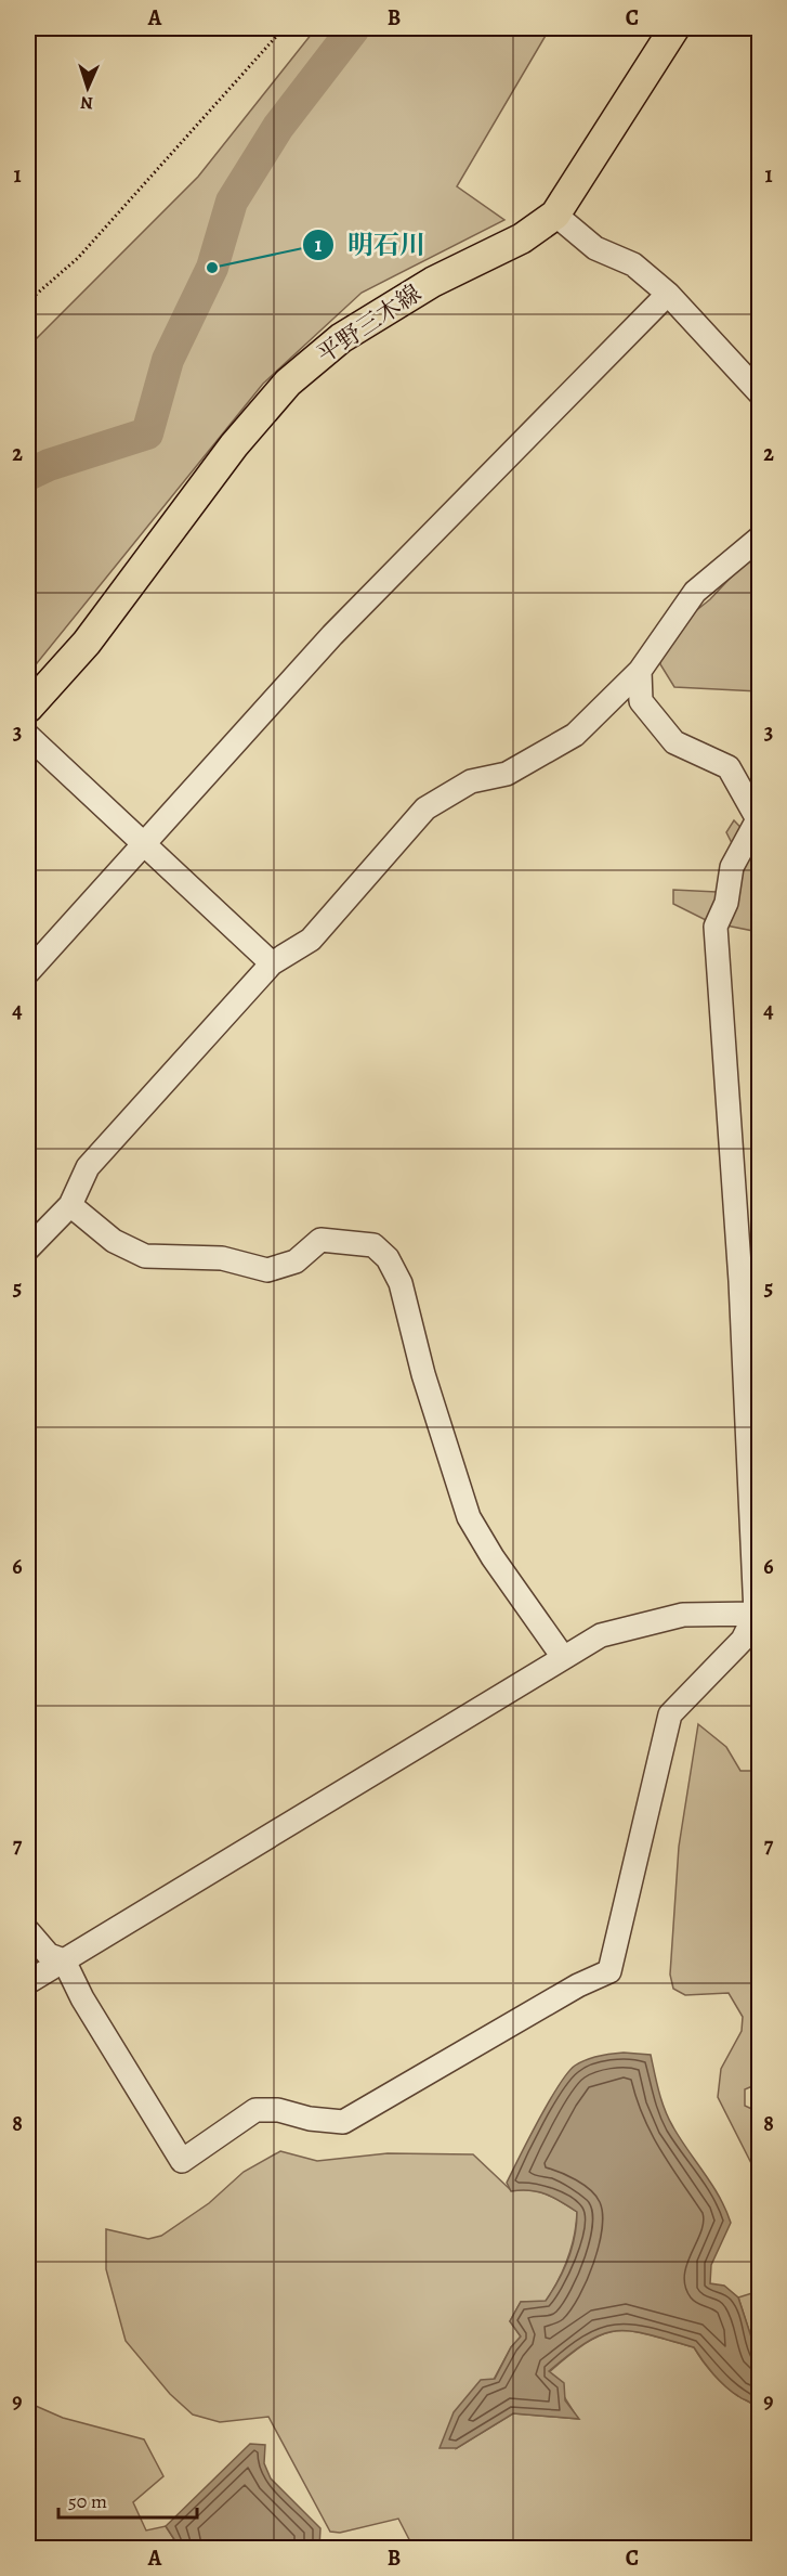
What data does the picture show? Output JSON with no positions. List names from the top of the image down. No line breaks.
{"streets":{"main road":["平野三木線"]},"places":["明石川"],"scale_bar":"50 m","north":"bottom","grid":{"columns":["A","B","C"],"rows":["1","2","3","4","5","6","7","8","9"]}}
